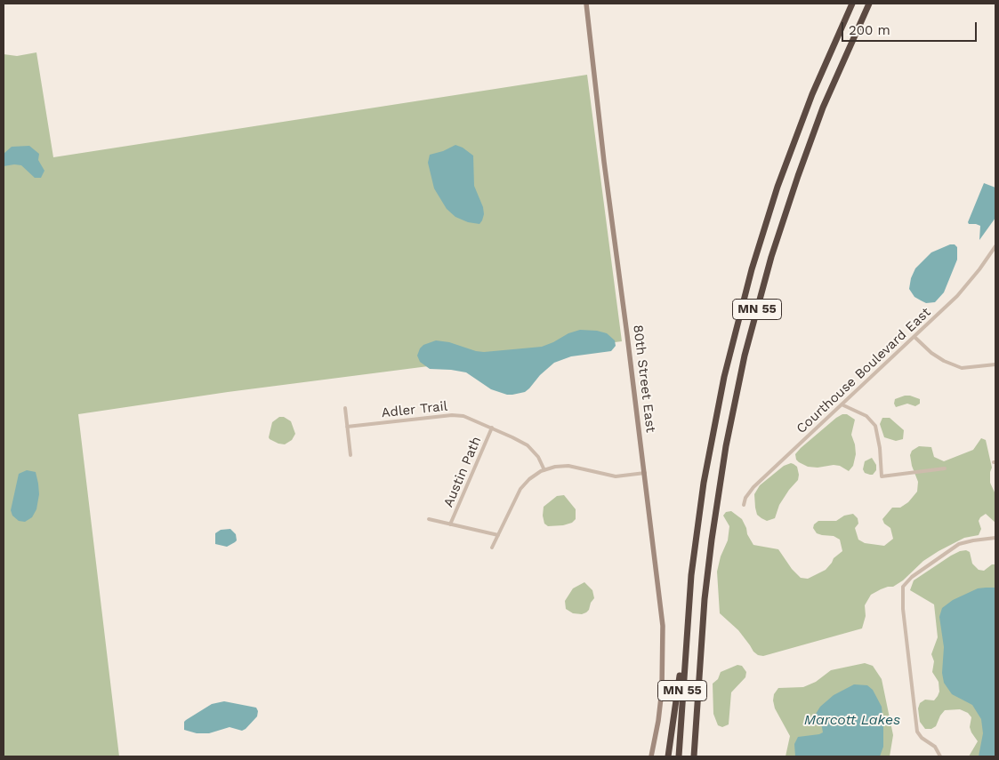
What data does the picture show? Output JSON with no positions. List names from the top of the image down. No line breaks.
{"streets":{"highway":["MN 55"],"street":["Courthouse Boulevard East","80th Street East","Adler Trail","Austin Path"]},"crossings":[["Adler Trail","Austin Path"]],"water":["Marcott Lakes"],"scale_bar":"200 m"}
